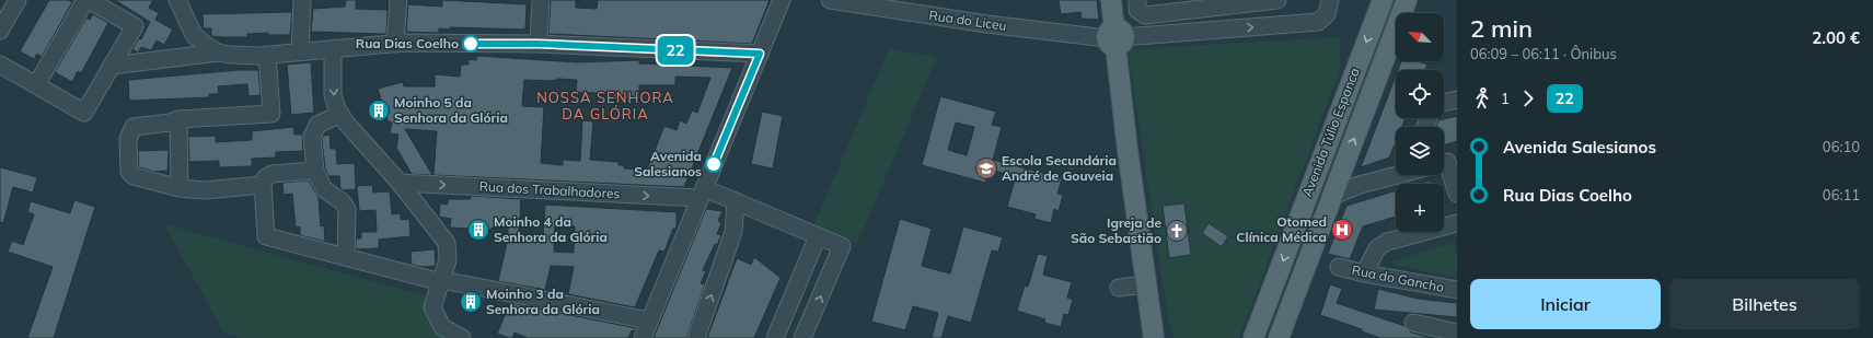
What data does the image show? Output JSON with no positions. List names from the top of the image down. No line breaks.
{"streets":{"main road":["Avenida Túlio Espanca"],"street":["Rua do Liceu","Rua dos Trabalhadores","Rua do Gancho"]},"districts":["NOSSA SENHORA DA GLÓRIA"],"places":{"other":["Rua Dias Coelho","Avenida Salesianos"],"building":["Moinho 5 da Senhora da Glória","Moinho 4 da Senhora da Glória","Moinho 3 da Senhora da Glória"],"school or university":["Escola Secundária André de Gouveia"],"hospital":["Otomed Clínica Médica"],"church":["Igreja de São Sebastião"]},"lines":["bus line 22"],"north":"top left","page":{"on_map":"22","heading":["2 min","06:09 – 06:11 · Ônibus","2.00 €"],"map_buttons":"+","legs":["1","22"],"list":[{"name":"Avenida Salesianos","value":"06:10"},{"name":"Rua Dias Coelho","value":"06:11"}],"buttons":["Iniciar","Bilhetes"]}}
